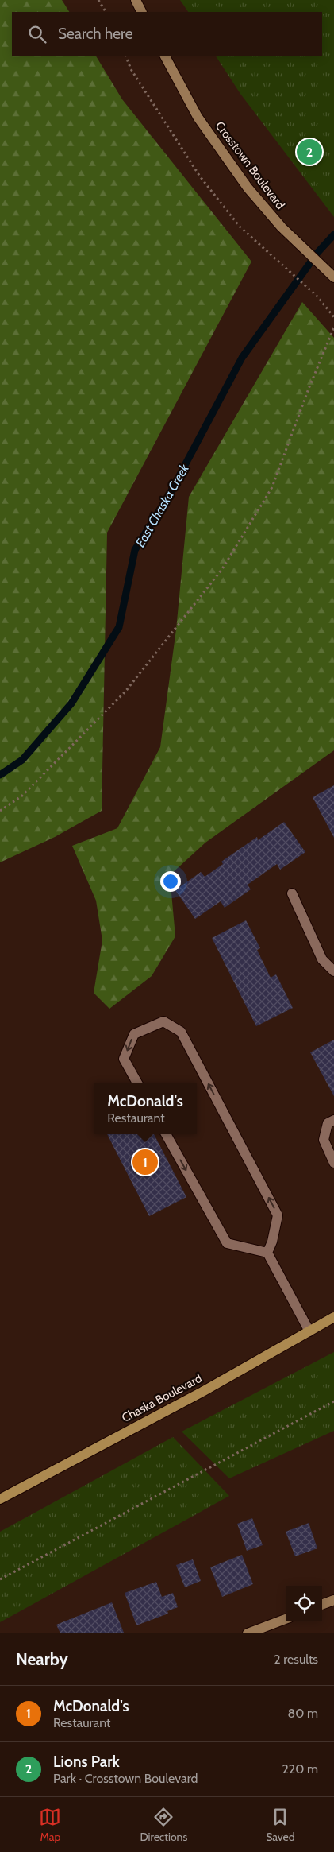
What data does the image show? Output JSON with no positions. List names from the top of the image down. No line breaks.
{"streets":{"main road":["Chaska Boulevard"],"street":["Crosstown Boulevard"]},"water":["East Chaska Creek"],"page":{"search":"Search here","pins":["2","1"],"popup":["McDonald's","Restaurant"],"heading":["Nearby","2 results"],"list":[{"mark":"1","name":"McDonald's","note":"Restaurant","value":"80 m"},{"mark":"2","name":"Lions Park","note":"Park · Crosstown Boulevard","value":"220 m"}],"nav":["Map","Directions","Saved"]}}
